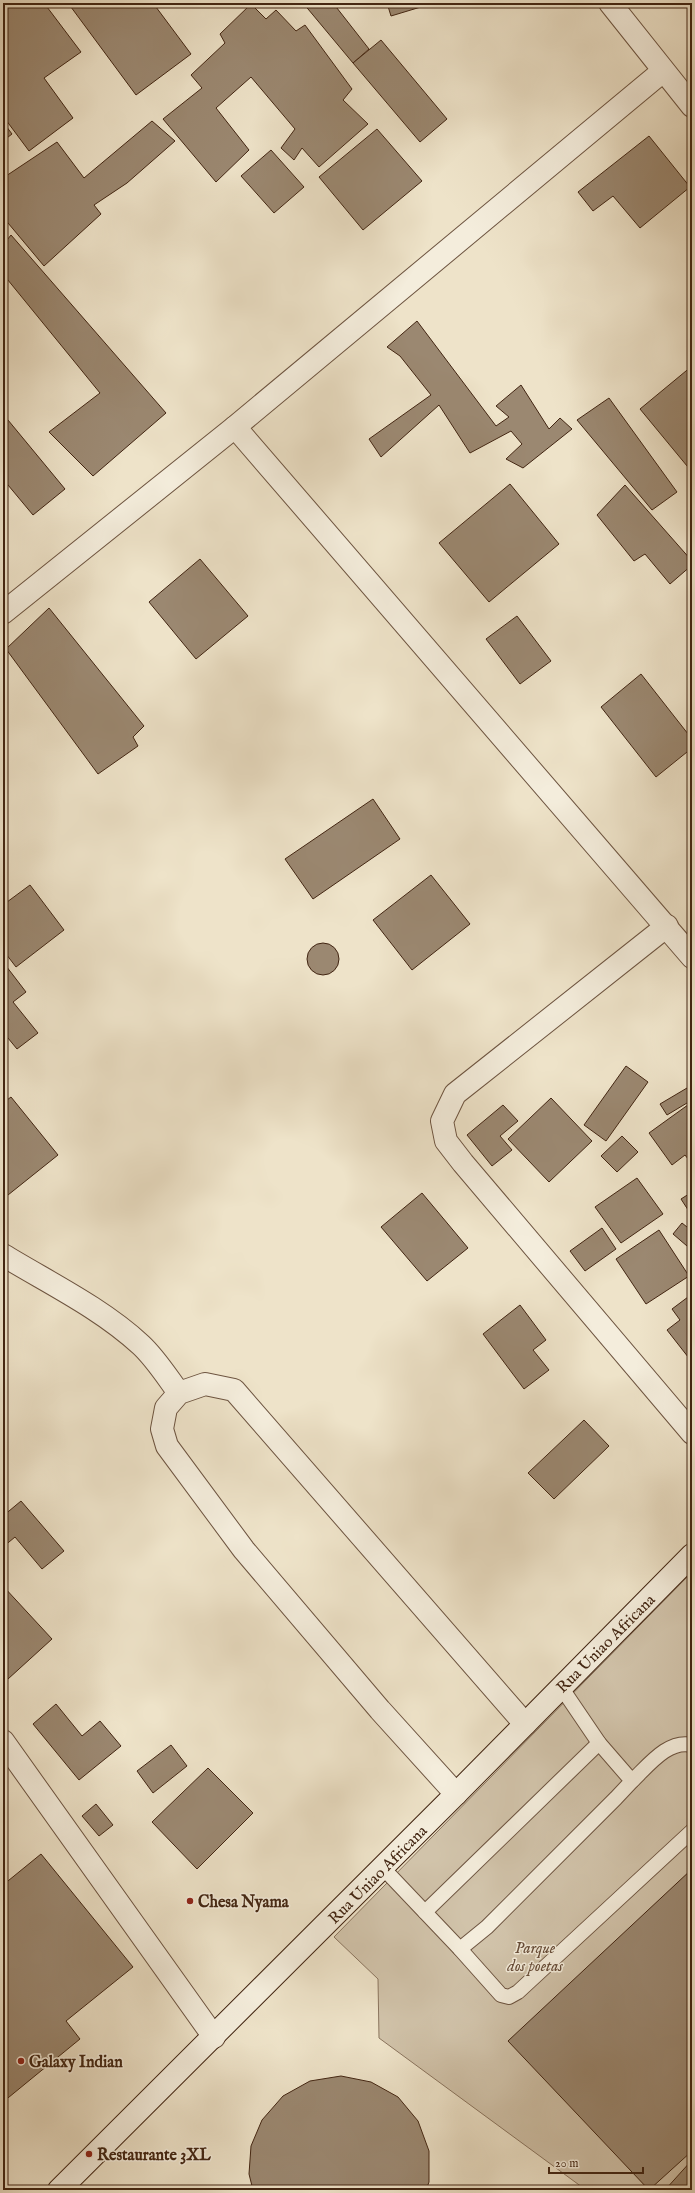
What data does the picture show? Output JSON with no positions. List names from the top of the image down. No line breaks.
{"streets":{"street":["Rua Uniao Africana"]},"parks":["Parque dos poetas"],"places":["Chesa Nyama","Galaxy Indian","Restaurante 3XL"],"scale_bar":"20 m"}
